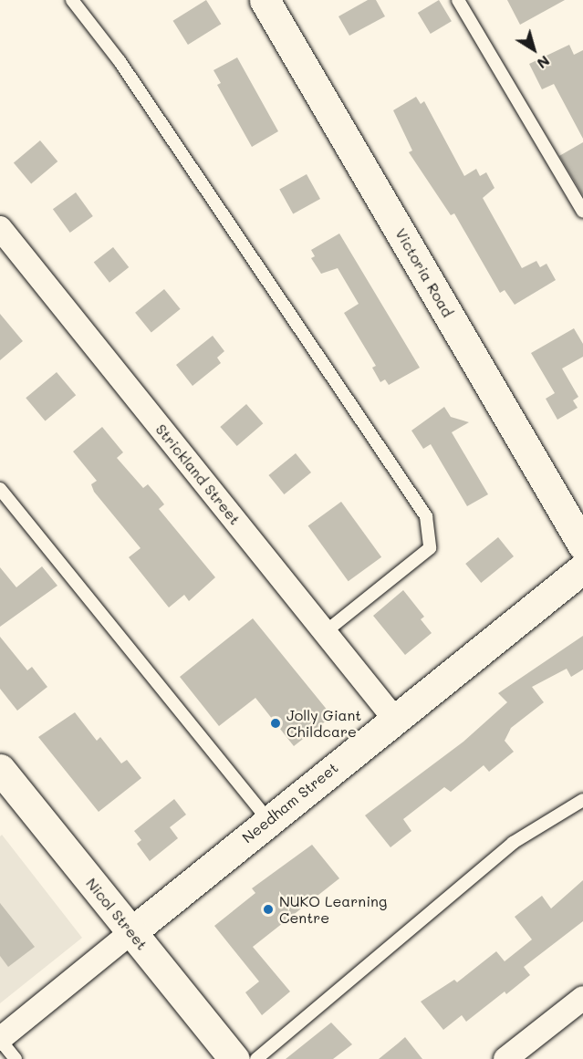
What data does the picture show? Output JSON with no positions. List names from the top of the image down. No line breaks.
{"streets":{"main road":["Victoria Road","Needham Street","Nicol Street"],"street":["Strickland Street"]},"crossings":[["Strickland Street","Needham Street"],["Needham Street","Nicol Street"]],"places":["Jolly Giant Childcare","NUKO Learning Centre"],"north":"bottom right"}
